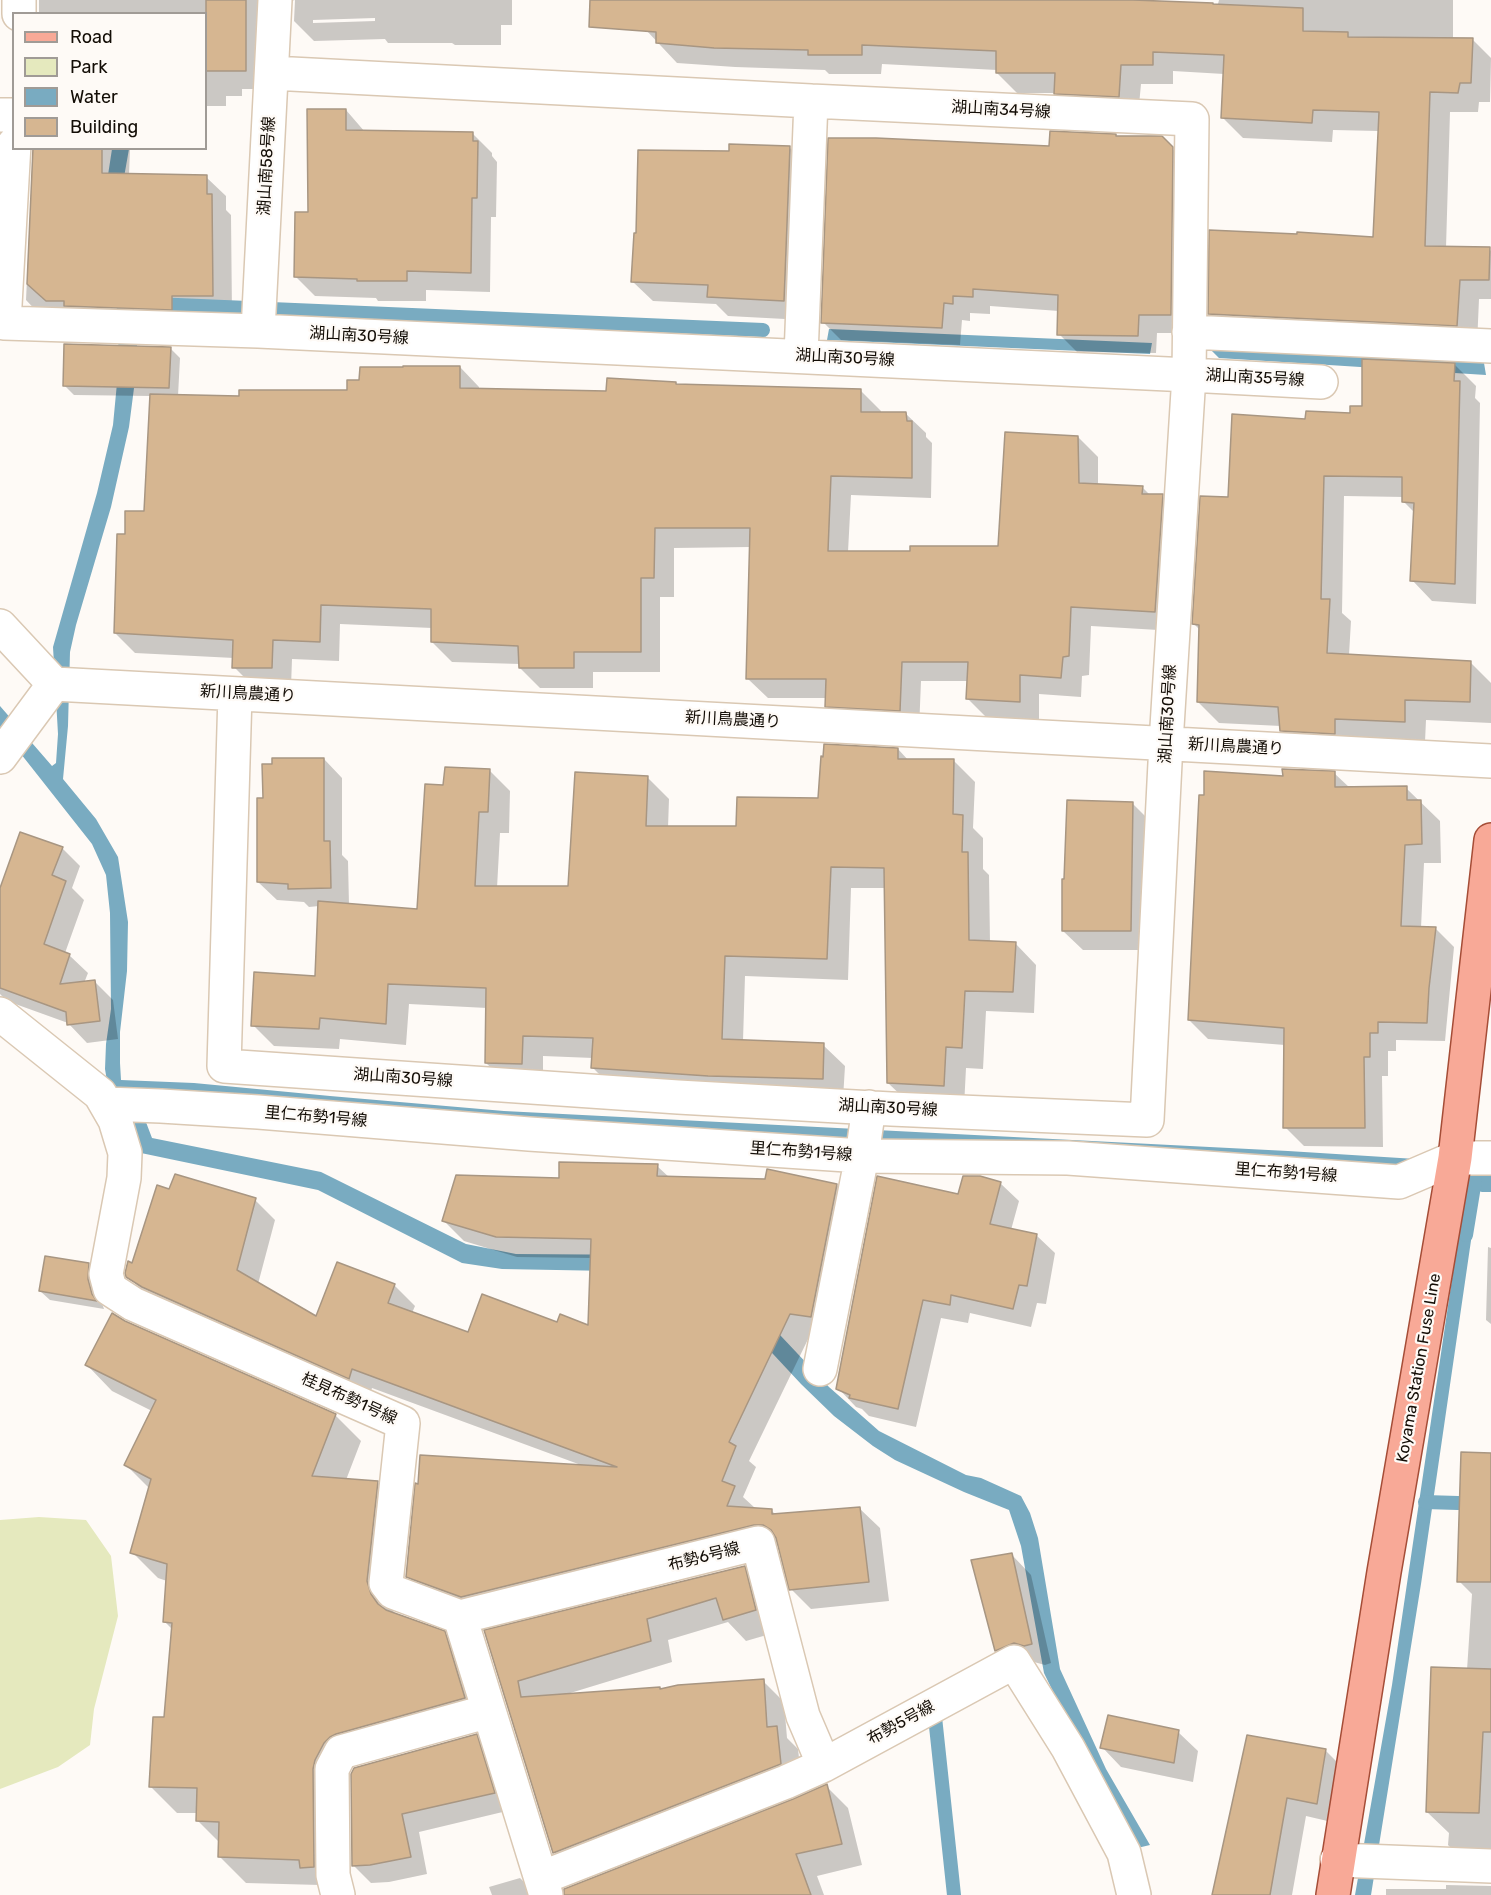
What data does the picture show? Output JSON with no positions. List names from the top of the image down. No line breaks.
{"streets":{"main road":["Koyama Station Fuse Line"],"street":["湖山南34号線","湖山南58号線","湖山南30号線","湖山南35号線","新川鳥農通り","里仁布勢1号線","桂見布勢1号線","布勢6号線","布勢5号線"]},"crossings":[["湖山南34号線","湖山南30号線"],["湖山南34号線","湖山南35号線"],["湖山南58号線","湖山南30号線"],["湖山南30号線","湖山南35号線"],["湖山南30号線","新川鳥農通り"],["里仁布勢1号線","Koyama Station Fuse Line"],["里仁布勢1号線","桂見布勢1号線"],["桂見布勢1号線","布勢6号線"],["布勢6号線","布勢5号線"]],"legend":["Road","Park","Water","Building"]}
